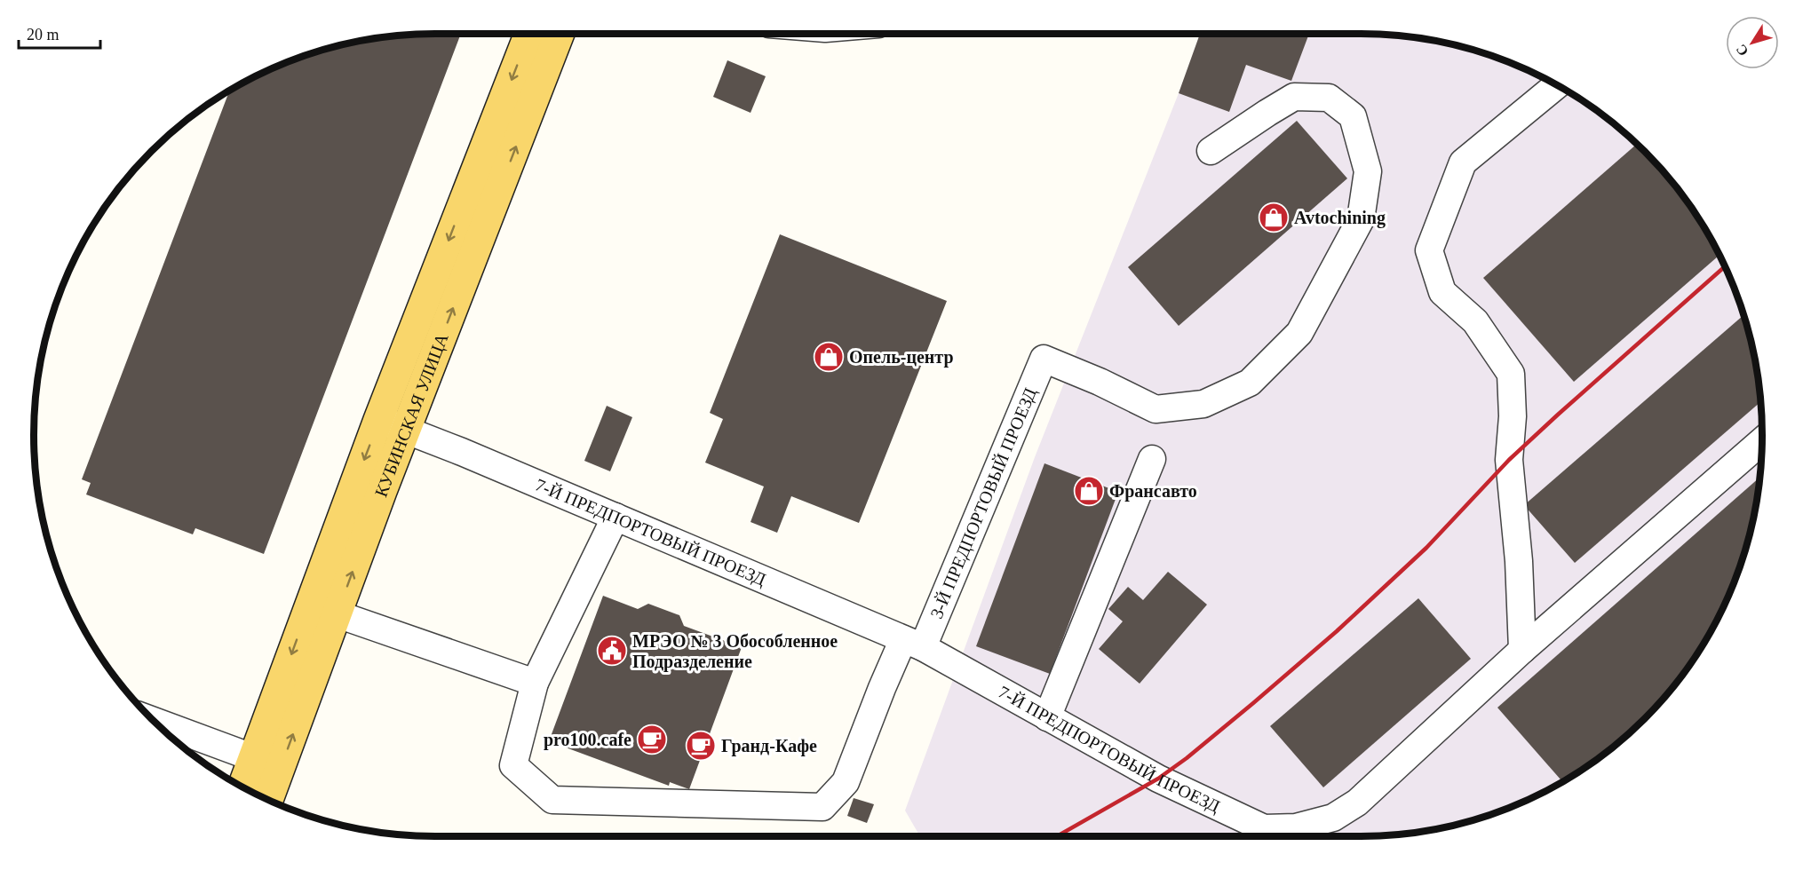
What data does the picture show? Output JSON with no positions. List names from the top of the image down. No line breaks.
{"streets":{"main road":["КУБИНСКАЯ УЛИЦА"],"street":["3-Й ПРЕДПОРТОВЫЙ ПРОЕЗД","7-Й ПРЕДПОРТОВЫЙ ПРОЕЗД"]},"crossings":[["КУБИНСКАЯ УЛИЦА","7-Й ПРЕДПОРТОВЫЙ ПРОЕЗД"],["3-Й ПРЕДПОРТОВЫЙ ПРОЕЗД","7-Й ПРЕДПОРТОВЫЙ ПРОЕЗД"]],"places":{"shop":["Avtochining","Опель-центр","Франсавто"],"public building":["МРЭО № 3 Обособленное Подразделение"],"cafe":["pro100.cafe","Гранд-Кафе"]},"scale_bar":"20 m","north":"bottom left"}
